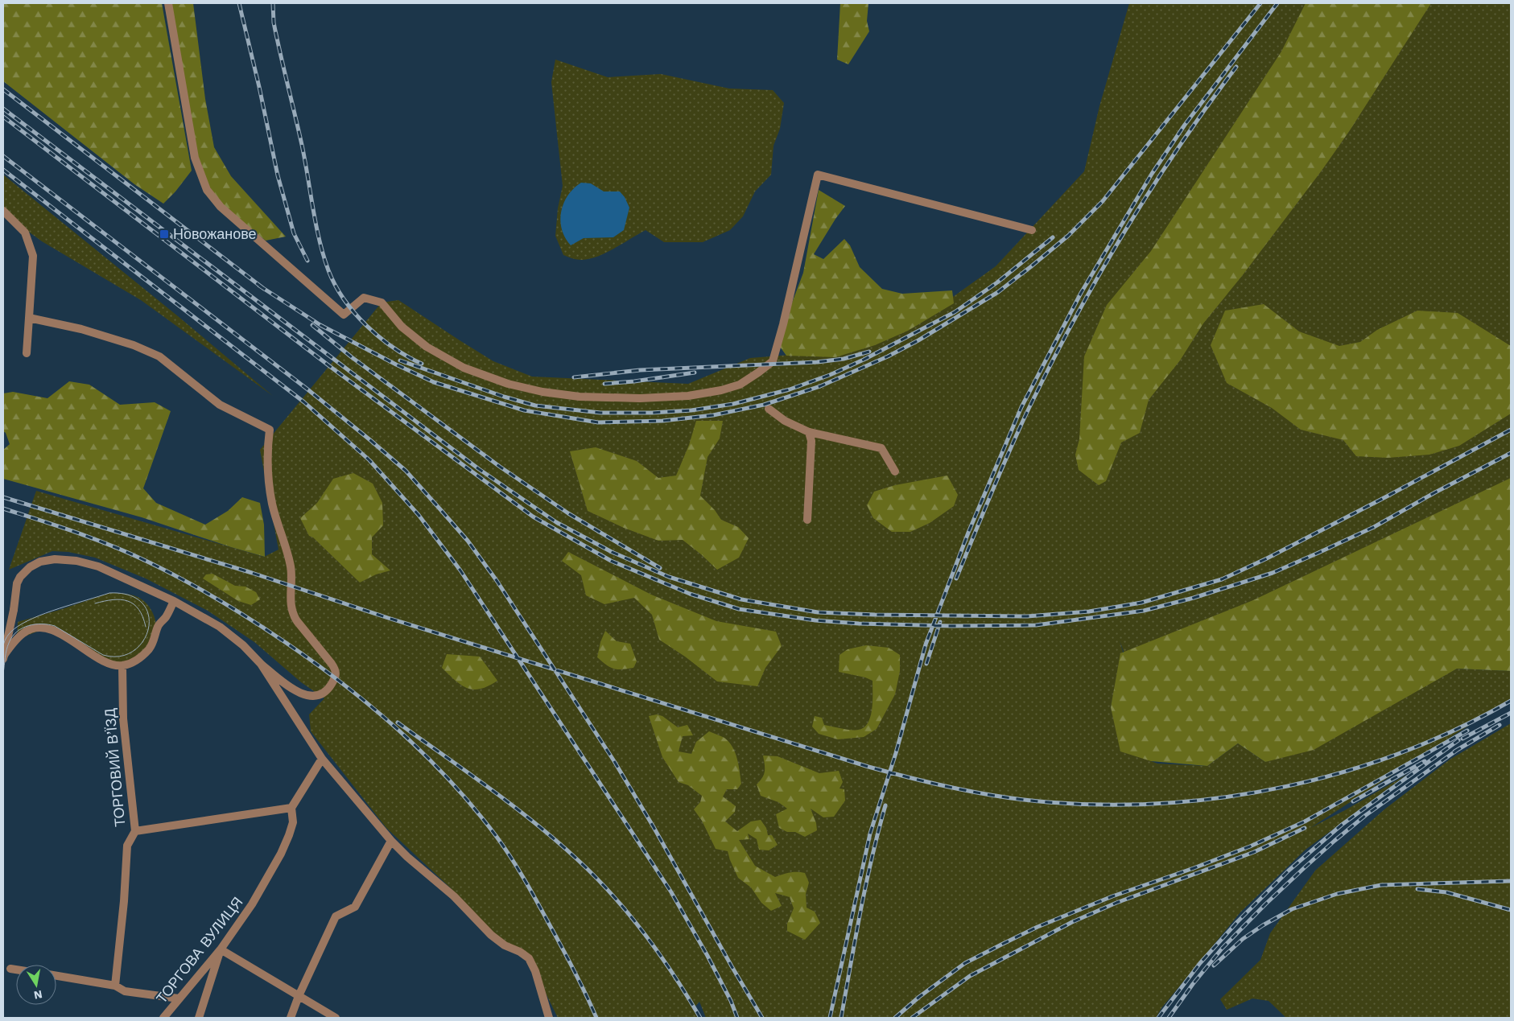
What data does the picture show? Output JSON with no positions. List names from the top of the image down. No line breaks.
{"streets":{"street":["ТОРГОВИЙ В’ЇЗД","ТОРГОВА ВУЛИЦЯ"]},"places":{"transit":["Новожанове"]},"north":"bottom"}
